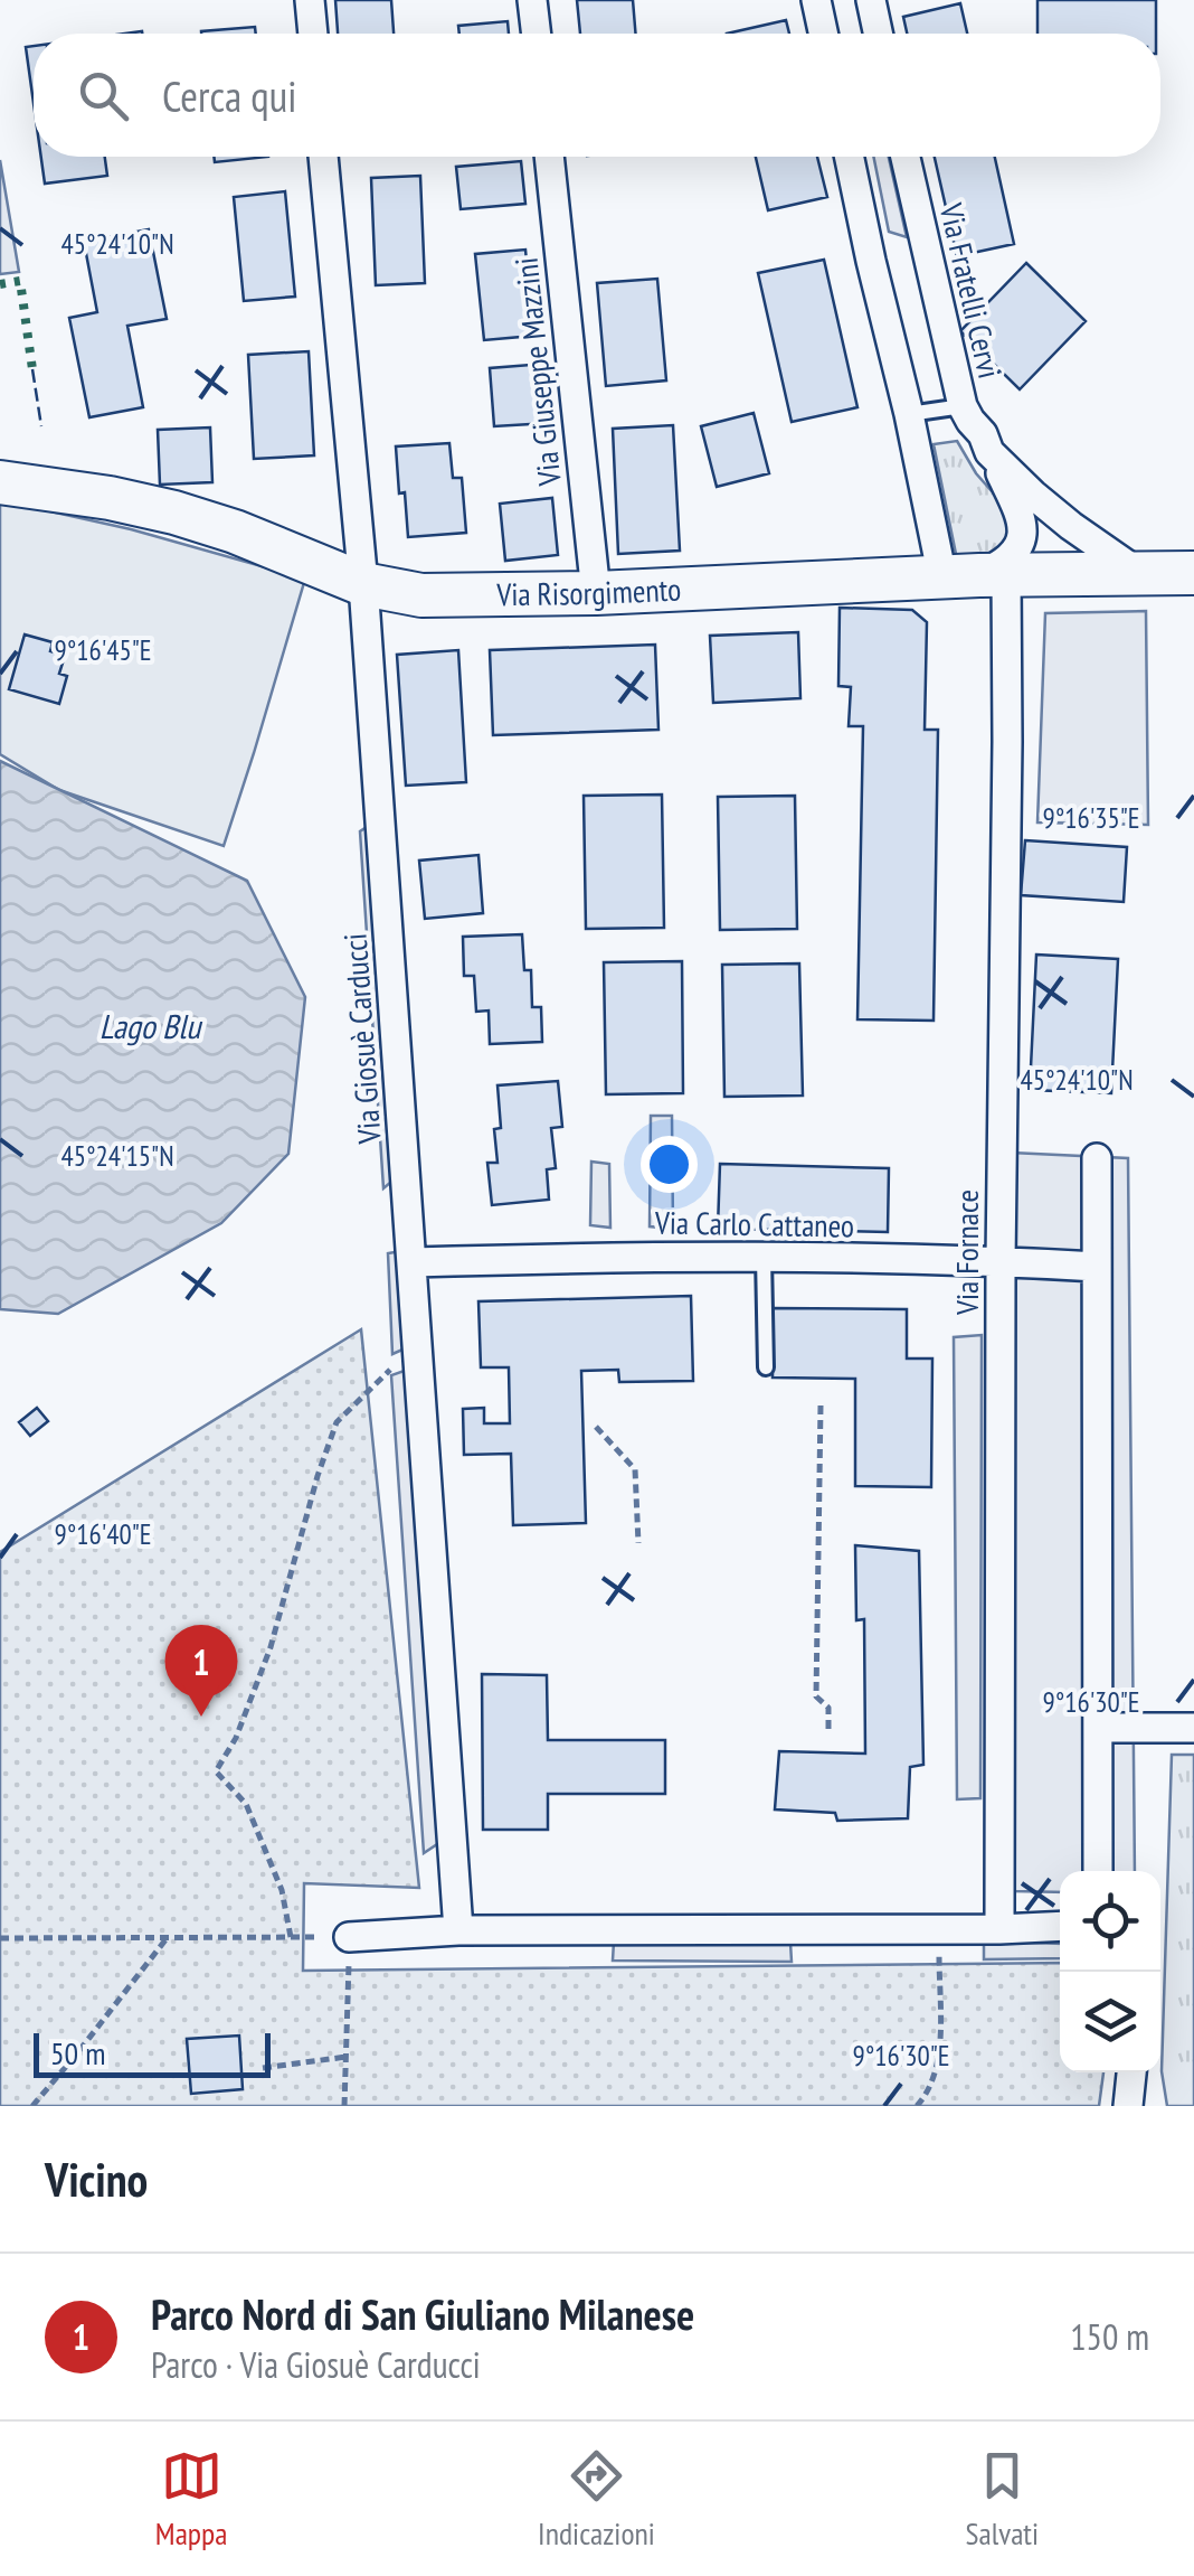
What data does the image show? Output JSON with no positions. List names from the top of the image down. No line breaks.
{"streets":{"street":["Via Fratelli Cervi","Via Giuseppe Mazzini","Via Risorgimento","Via Giosuè Carducci","Via Carlo Cattaneo","Via Fornace"]},"crossings":[["Via Fratelli Cervi","Via Risorgimento"],["Via Giuseppe Mazzini","Via Risorgimento"],["Via Risorgimento","Via Giosuè Carducci"],["Via Risorgimento","Via Fornace"],["Via Giosuè Carducci","Via Carlo Cattaneo"],["Via Carlo Cattaneo","Via Fornace"]],"water":["Lago Blu"],"scale_bar":"50 m","page":{"search":"Cerca qui","pins":"1","scale":"50 m","heading":"Vicino","list":[{"mark":"1","name":"Parco Nord di San Giuliano Milanese","note":"Parco · Via Giosuè Carducci","value":"150 m"}],"nav":["Mappa","Indicazioni","Salvati"]},"coordinates":["45°24'10\"N","9°16'45\"E","9°16'35\"E","45°24'15\"N","9°16'40\"E","9°16'30\"E"]}
